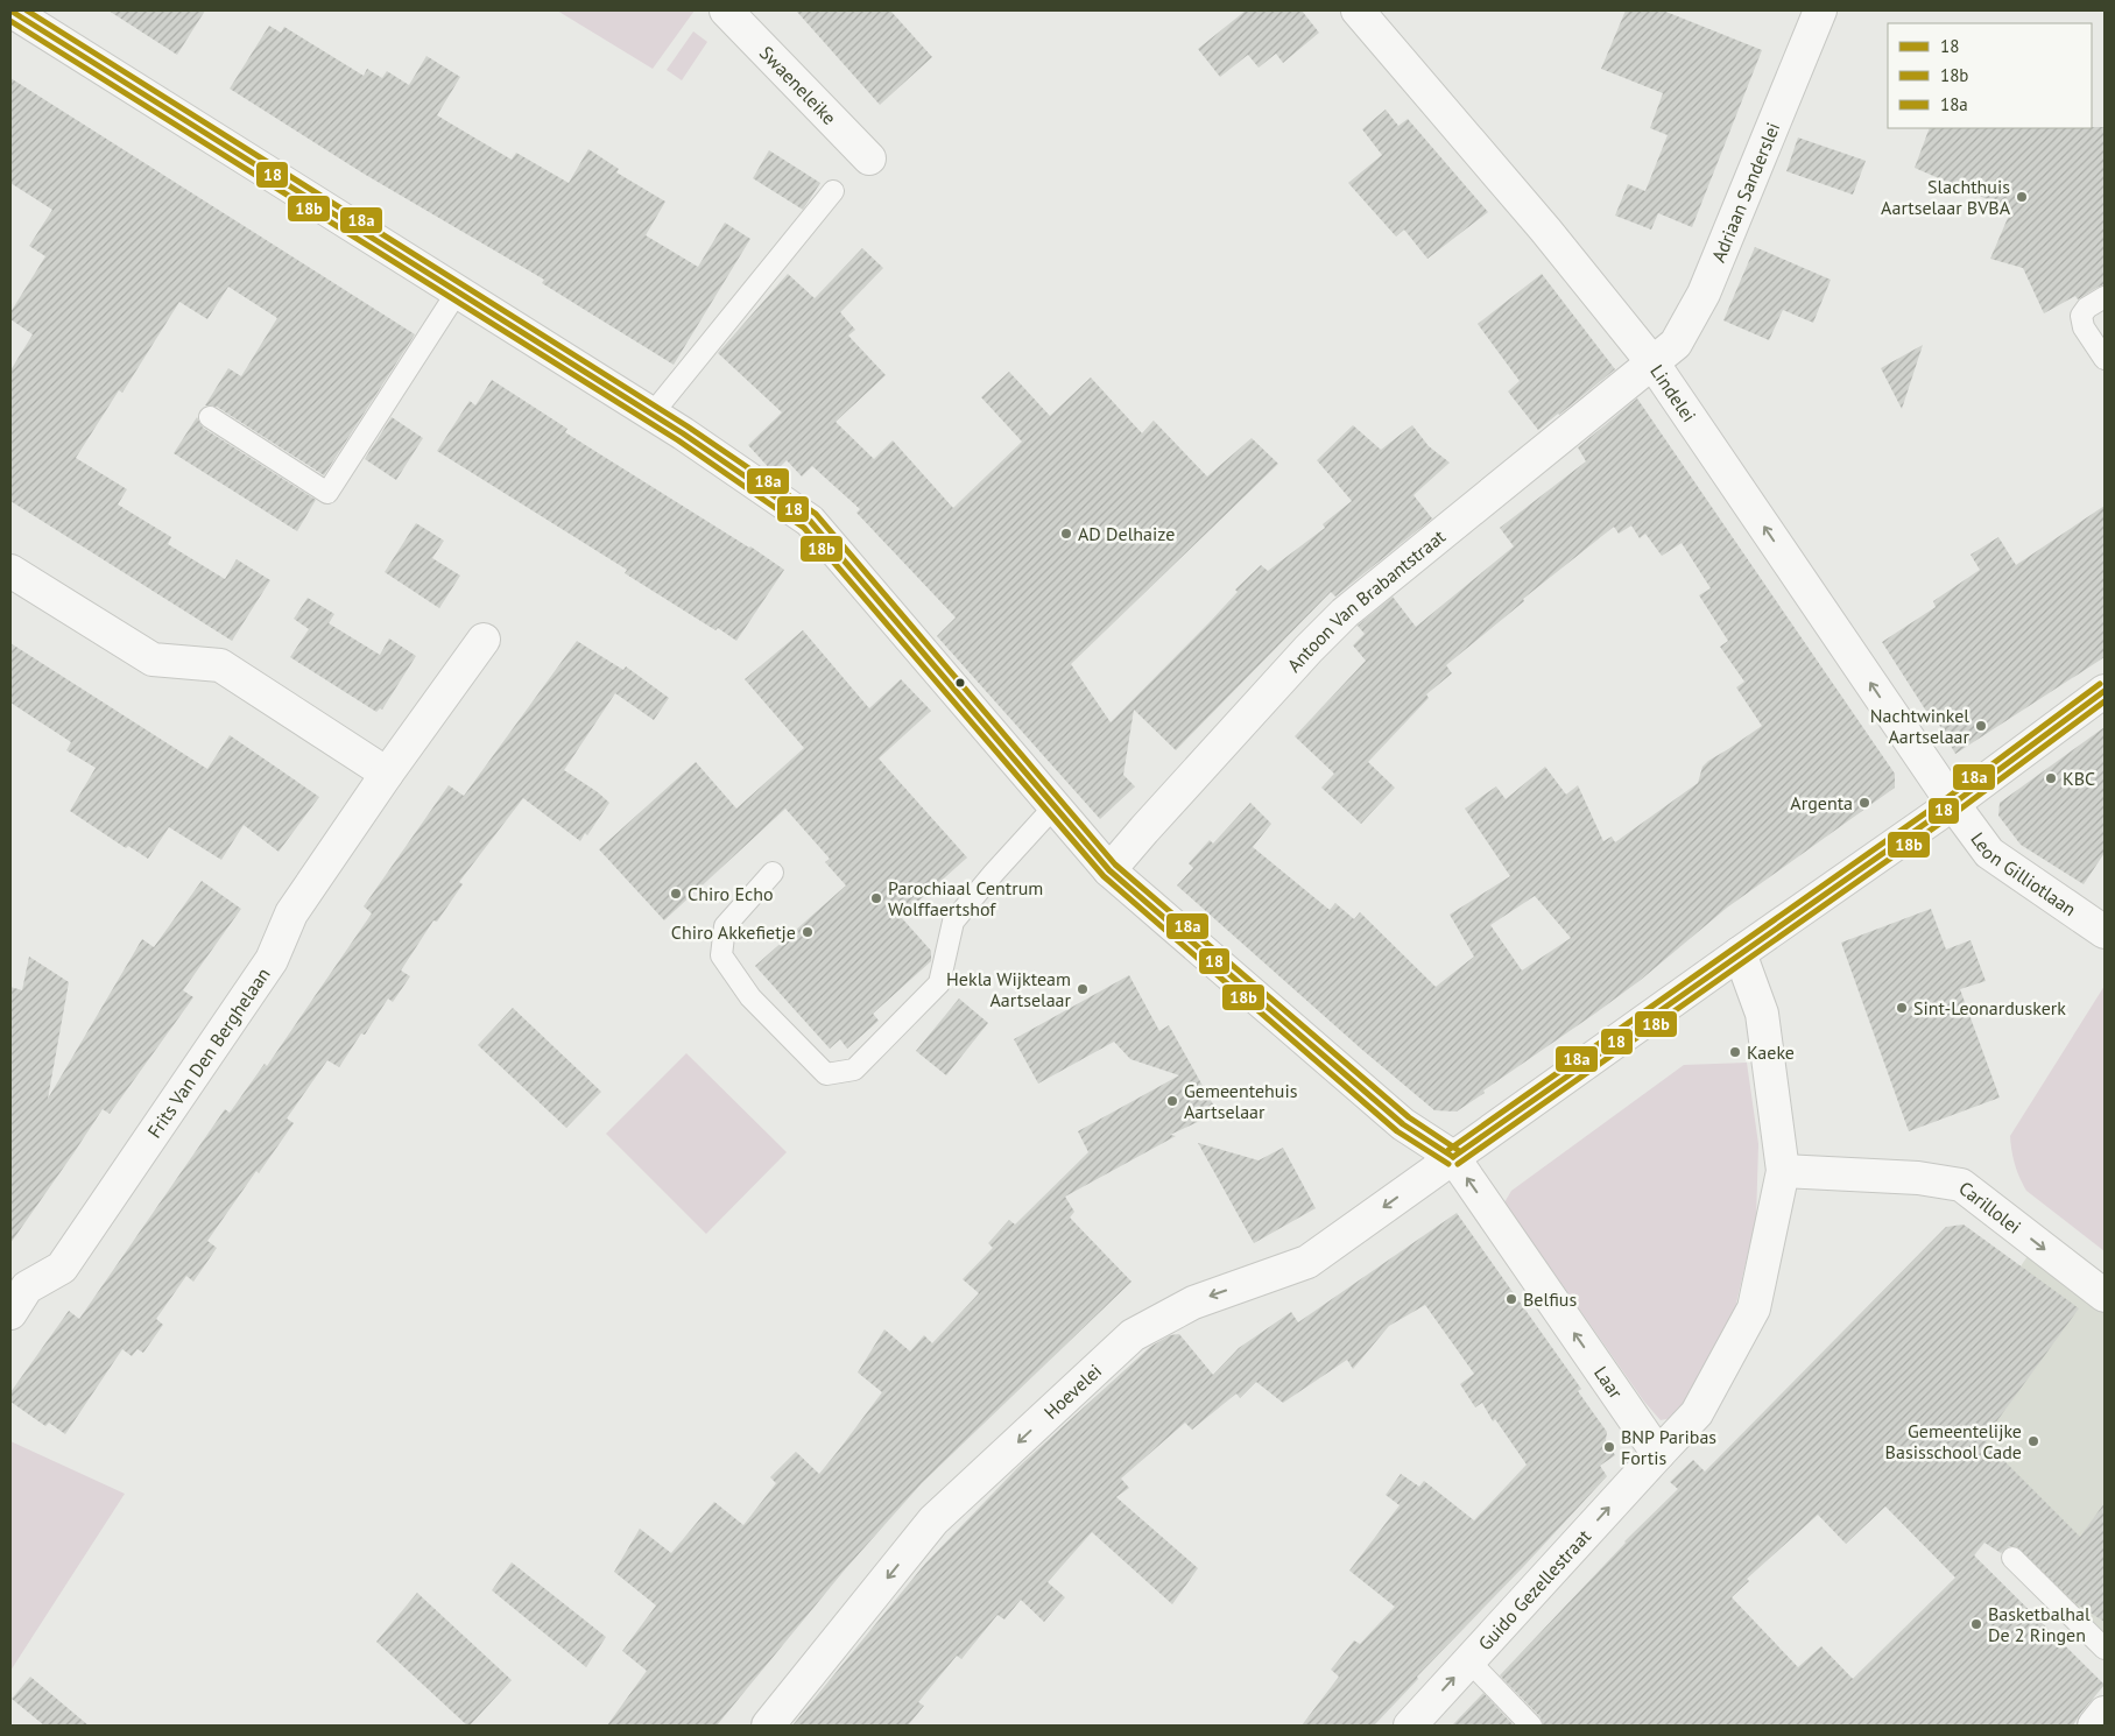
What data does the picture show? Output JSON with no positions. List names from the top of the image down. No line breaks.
{"streets":{"street":["Swaeneleike","Adriaan Sanderslei","Lindelei","Antoon Van Brabantstraat","Leon Gilliotlaan","Frits Van Den Berghelaan","Carillolei","Laar","Hoevelei","Guido Gezellestraat"]},"crossings":[["Adriaan Sanderslei","Lindelei"],["Adriaan Sanderslei","Antoon Van Brabantstraat"],["Lindelei","Antoon Van Brabantstraat"],["Lindelei","Leon Gilliotlaan"],["Laar","Hoevelei"],["Laar","Guido Gezellestraat"]],"one_way":["Lindelei","Carillolei","Laar","Hoevelei","Guido Gezellestraat"],"places":["Slachthuis Aartselaar BVBA","AD Delhaize","Nachtwinkel Aartselaar","KBC","Argenta","Chiro Echo","Parochiaal Centrum Wolffaertshof","Chiro Akkefietje","Hekla Wijkteam Aartselaar","Sint-Leonarduskerk","Kaeke","Gemeentehuis Aartselaar","Belfius","Gemeentelijke Basisschool Cade","BNP Paribas Fortis","Basketbalhal De 2 Ringen"],"lines":["transit line 18","transit line 18a","transit line 18b"],"legend":["18","18b","18a"]}
